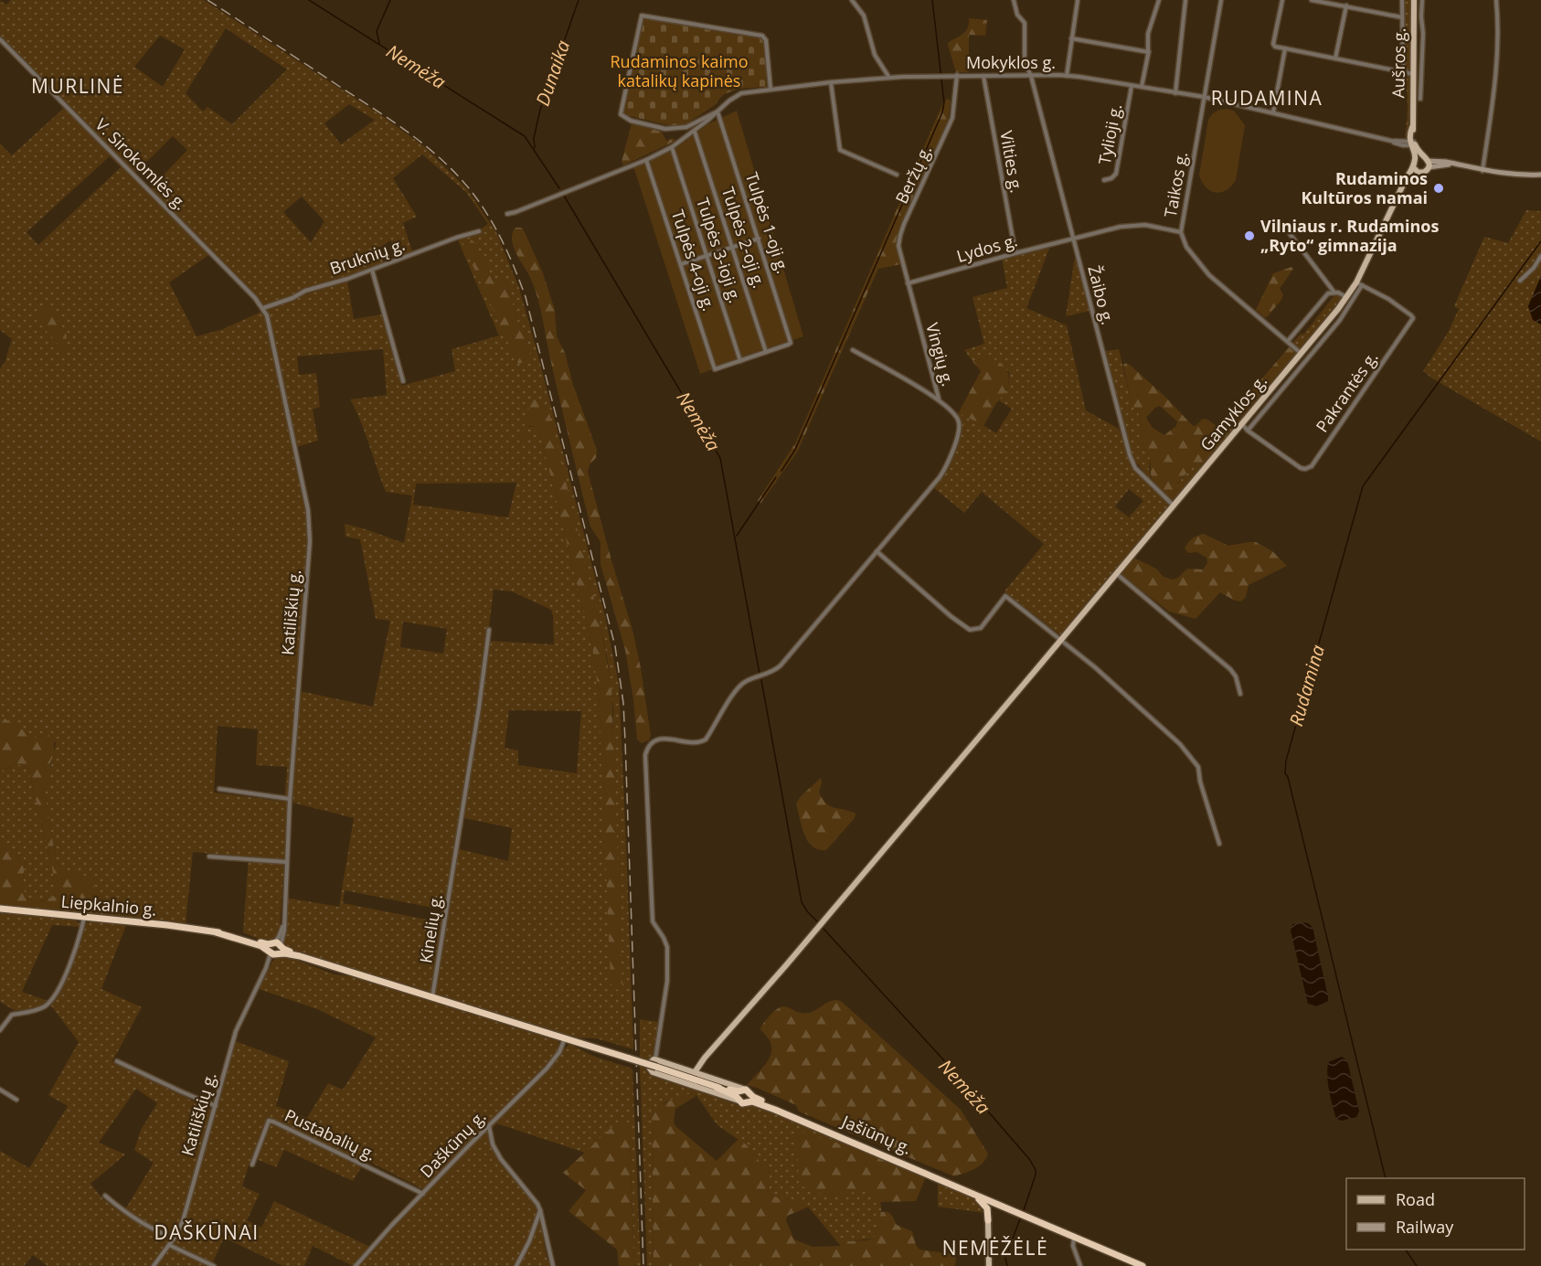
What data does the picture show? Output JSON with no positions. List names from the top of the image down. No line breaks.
{"streets":{"highway":["Liepkalnio g.","Jašiūnų g."],"main road":["Aušros g.","Gamyklos g."],"street":["Mokyklos g.","Tylioji g.","Vilties g.","V. Sirokomlės g.","Beržų g.","Taikos g.","Tulpės 1-oji g.","Tulpės 2-oji g.","Lydos g.","Tulpės 3-ioji g.","Bruknių g.","Tulpės 4-oji g.","Žaibo g.","Vingių g.","Pakrantės g.","Katiliškių g.","Kinelių g.","Pustabalių g.","Daškūnų g."]},"crossings":[["Mokyklos g.","Aušros g."],["Mokyklos g.","Tylioji g."],["Mokyklos g.","Vilties g."],["Mokyklos g.","Beržų g."],["Mokyklos g.","Taikos g."],["Mokyklos g.","Tulpės 1-oji g."],["Mokyklos g.","Tulpės 2-oji g."],["Mokyklos g.","Tulpės 3-ioji g."],["Mokyklos g.","Tulpės 4-oji g."],["Mokyklos g.","Žaibo g."],["Aušros g.","Gamyklos g."],["Vilties g.","Lydos g."],["V. Sirokomlės g.","Bruknių g."],["V. Sirokomlės g.","Katiliškių g."],["Beržų g.","Lydos g."],["Beržų g.","Vingių g."],["Taikos g.","Lydos g."],["Taikos g.","Žaibo g."],["Tulpės 1-oji g.","Tulpės 2-oji g."],["Lydos g.","Žaibo g."],["Lydos g.","Vingių g."],["Tulpės 3-ioji g.","Tulpės 4-oji g."],["Bruknių g.","Katiliškių g."],["Žaibo g.","Gamyklos g."],["Pakrantės g.","Gamyklos g."],["Katiliškių g.","Liepkalnio g."],["Liepkalnio g.","Kinelių g."],["Liepkalnio g.","Jašiūnų g."],["Liepkalnio g.","Daškūnų g."],["Pustabalių g.","Daškūnų g."],["Jašiūnų g.","Daškūnų g."]],"districts":["MURLINĖ","RUDAMINA","DAŠKŪNAI","NEMĖŽĖLĖ"],"water":["Nemėža","Dunaika","Rudamina"],"parks":["Rudaminos kaimo katalikų kapinės"],"places":["Rudaminos Kultūros namai","Vilniaus r. Rudaminos „Ryto“ gimnazija"],"legend":["Road","Railway"]}
